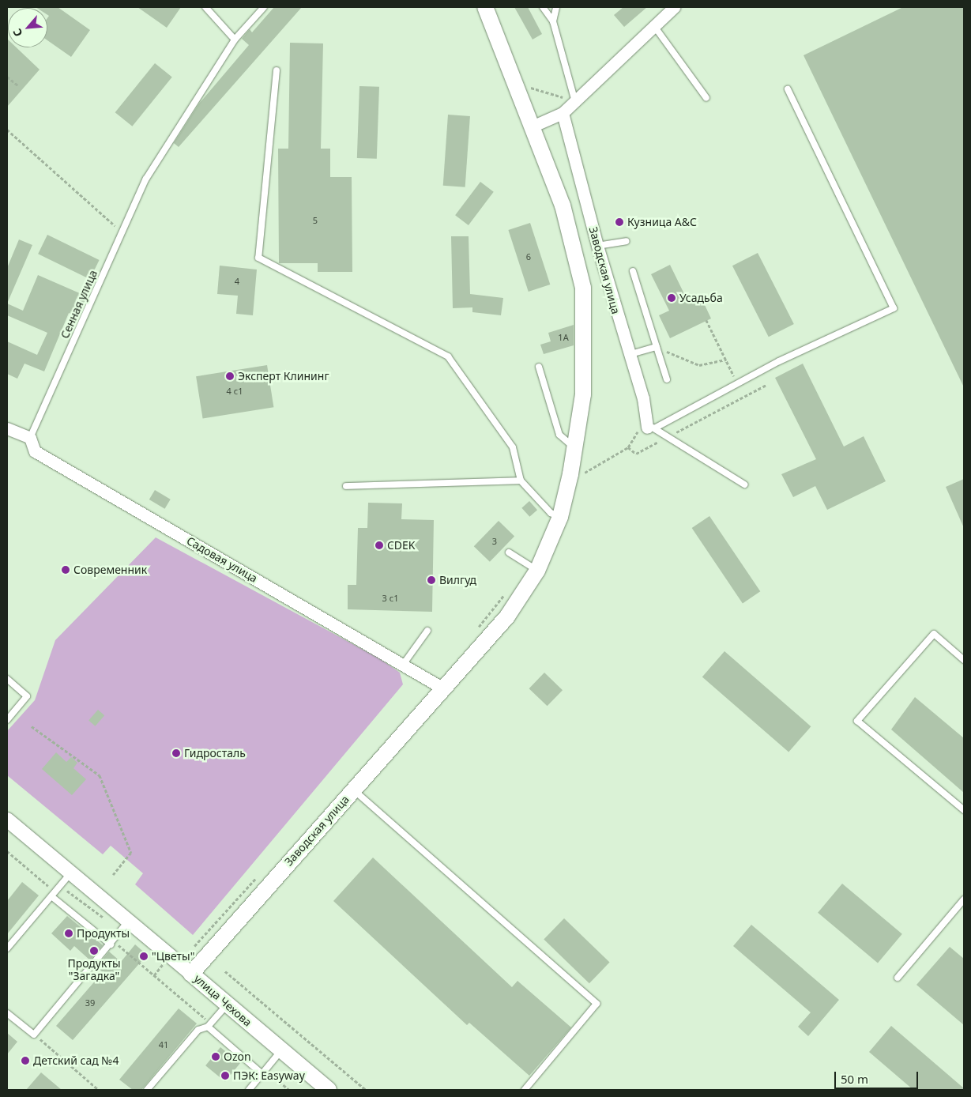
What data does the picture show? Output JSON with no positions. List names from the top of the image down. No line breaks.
{"streets":{"main road":["Заводская улица","улица Чехова"],"street":["Садовая улица"],"lane":["Сенная улица"]},"crossings":[["Заводская улица","Садовая улица"],["Заводская улица","улица Чехова"],["Сенная улица","Садовая улица"]],"places":["Кузница А&С","Усадьба","Эксперт Клининг","CDEK","Современник","Вилгуд","Гидросталь","Продукты","Продукты \"Загадка\"","\"Цветы\"","Ozon","Детский сад №4","ПЭК: Easyway"],"house_numbers":["5","6","4","1А","4 с1","3","3 с1","39","41"],"scale_bar":"50 m","north":"bottom left"}
